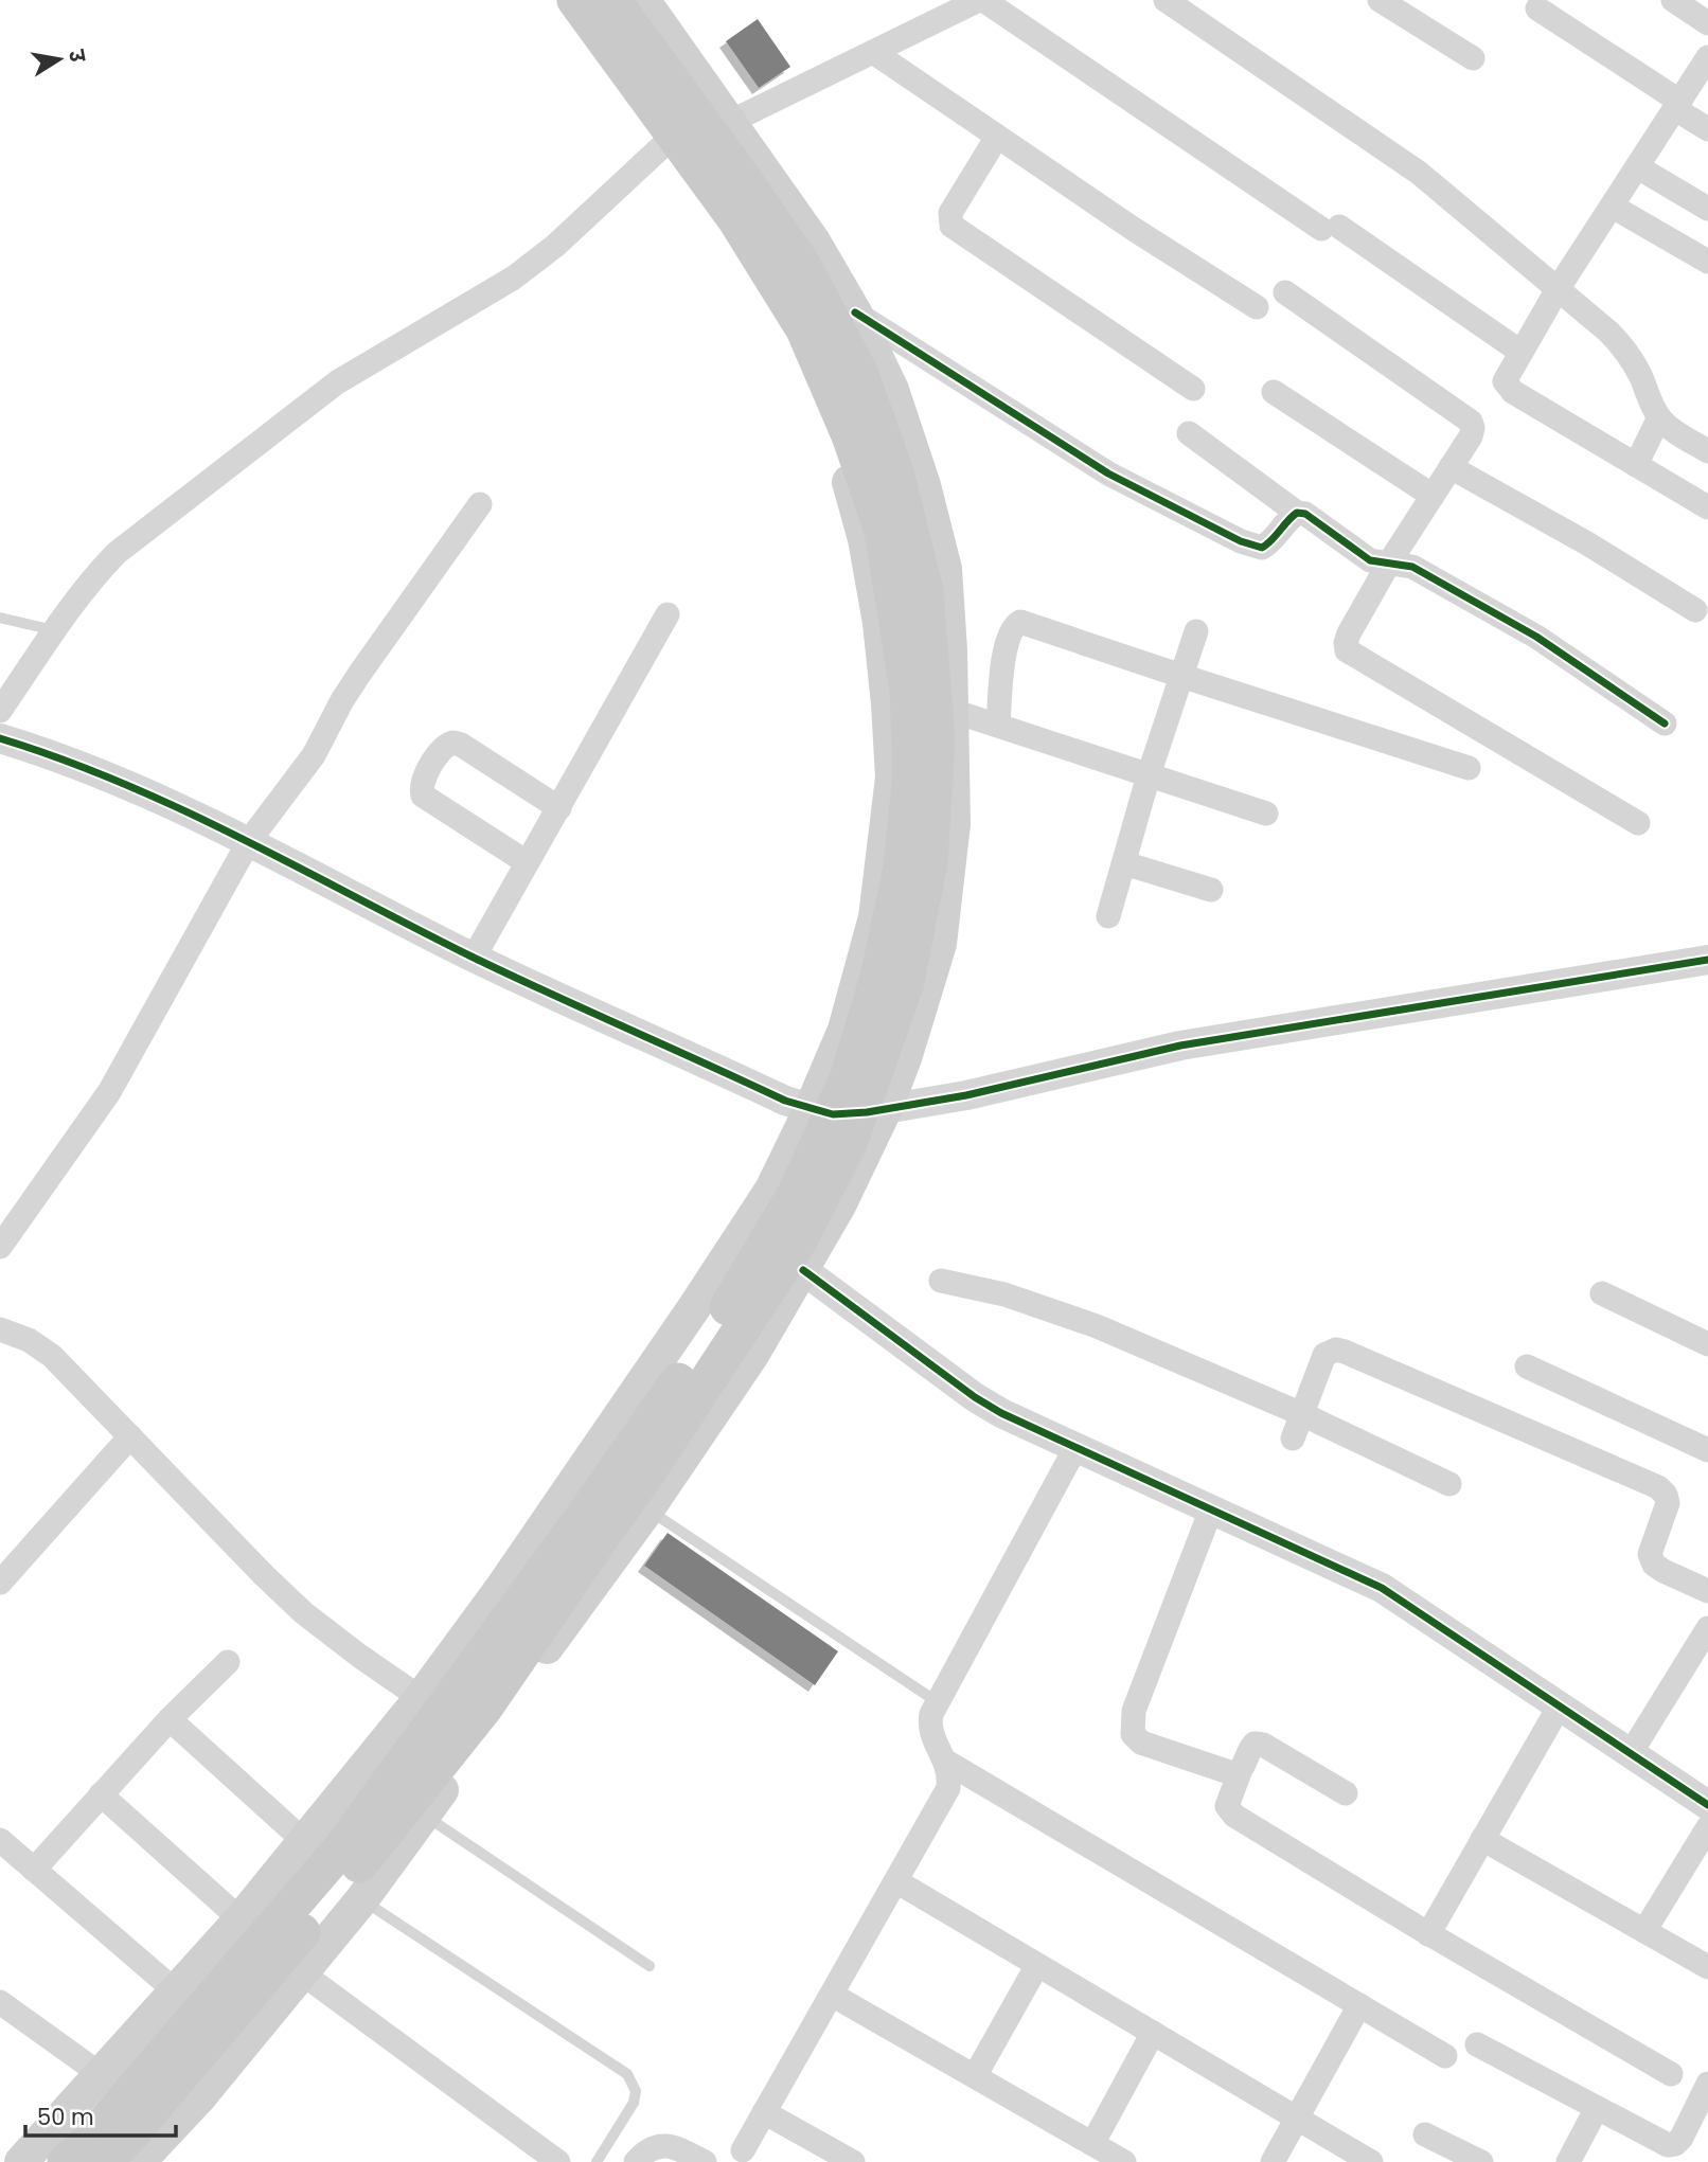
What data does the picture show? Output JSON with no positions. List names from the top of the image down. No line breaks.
{"scale_bar":"50 m","north":"right"}
